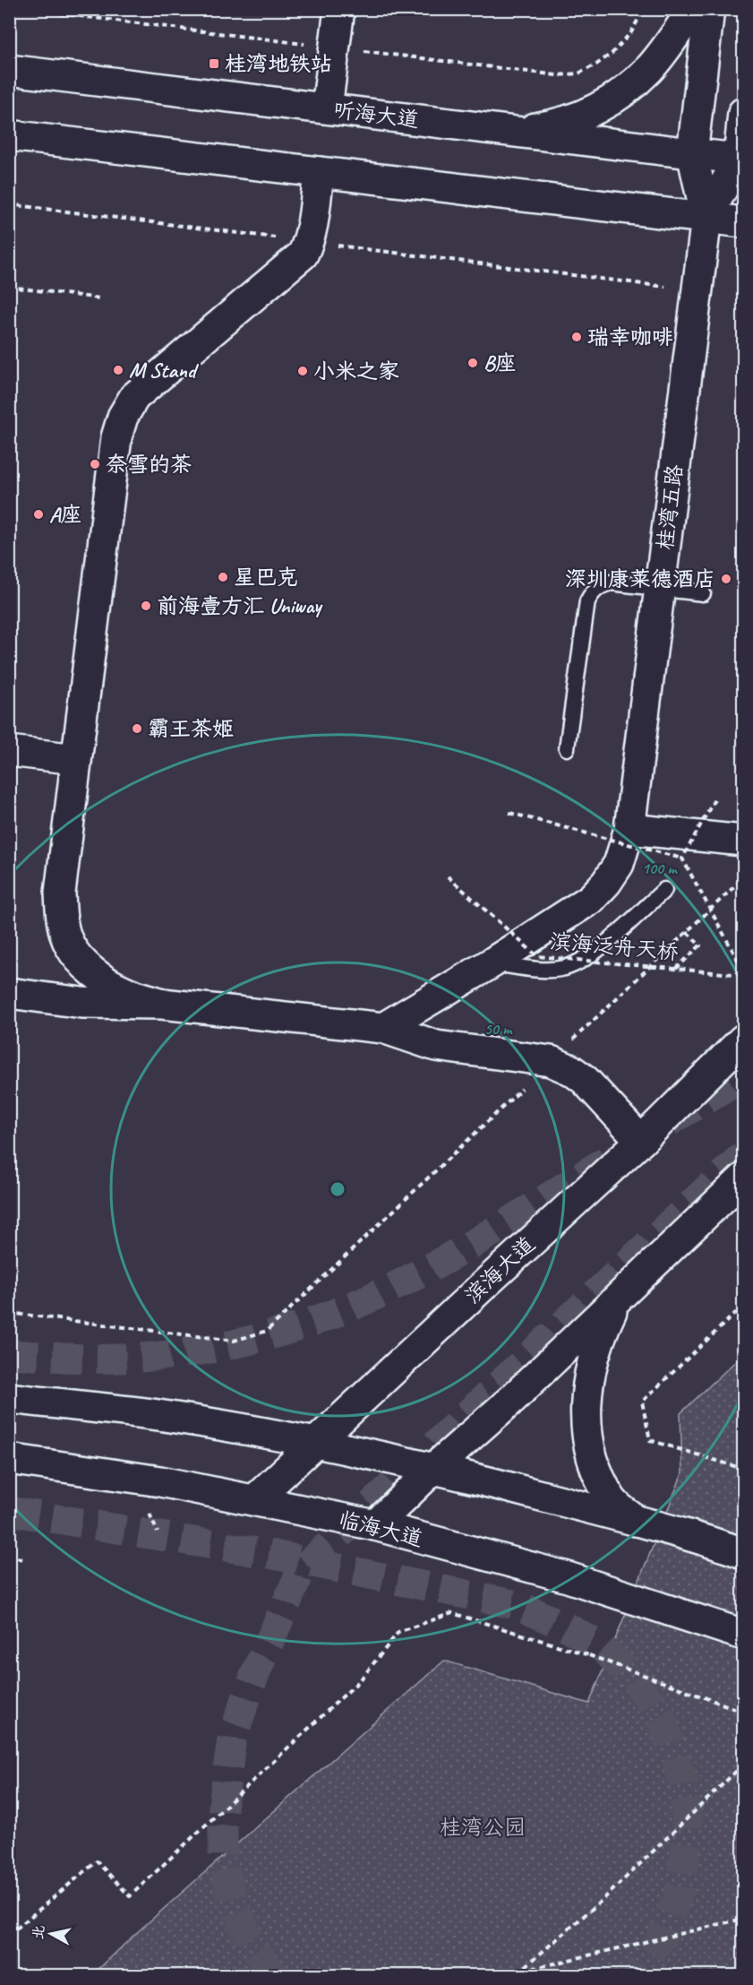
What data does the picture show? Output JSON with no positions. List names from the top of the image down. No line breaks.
{"streets":{"main road":["听海大道","桂湾五路","滨海大道","临海大道"],"path":["滨海泛舟天桥"]},"crossings":[["听海大道","桂湾五路"],["滨海大道","临海大道"]],"parks":["桂湾公园"],"places":{"transit":["桂湾地铁站"],"other":["瑞幸咖啡","B座","M Stand","小米之家","奈雪的茶","A座","星巴克","深圳康莱德酒店","前海壹方汇 Uniway","霸王茶姬"]},"north":"left","rings":["100 m","50 m"]}
